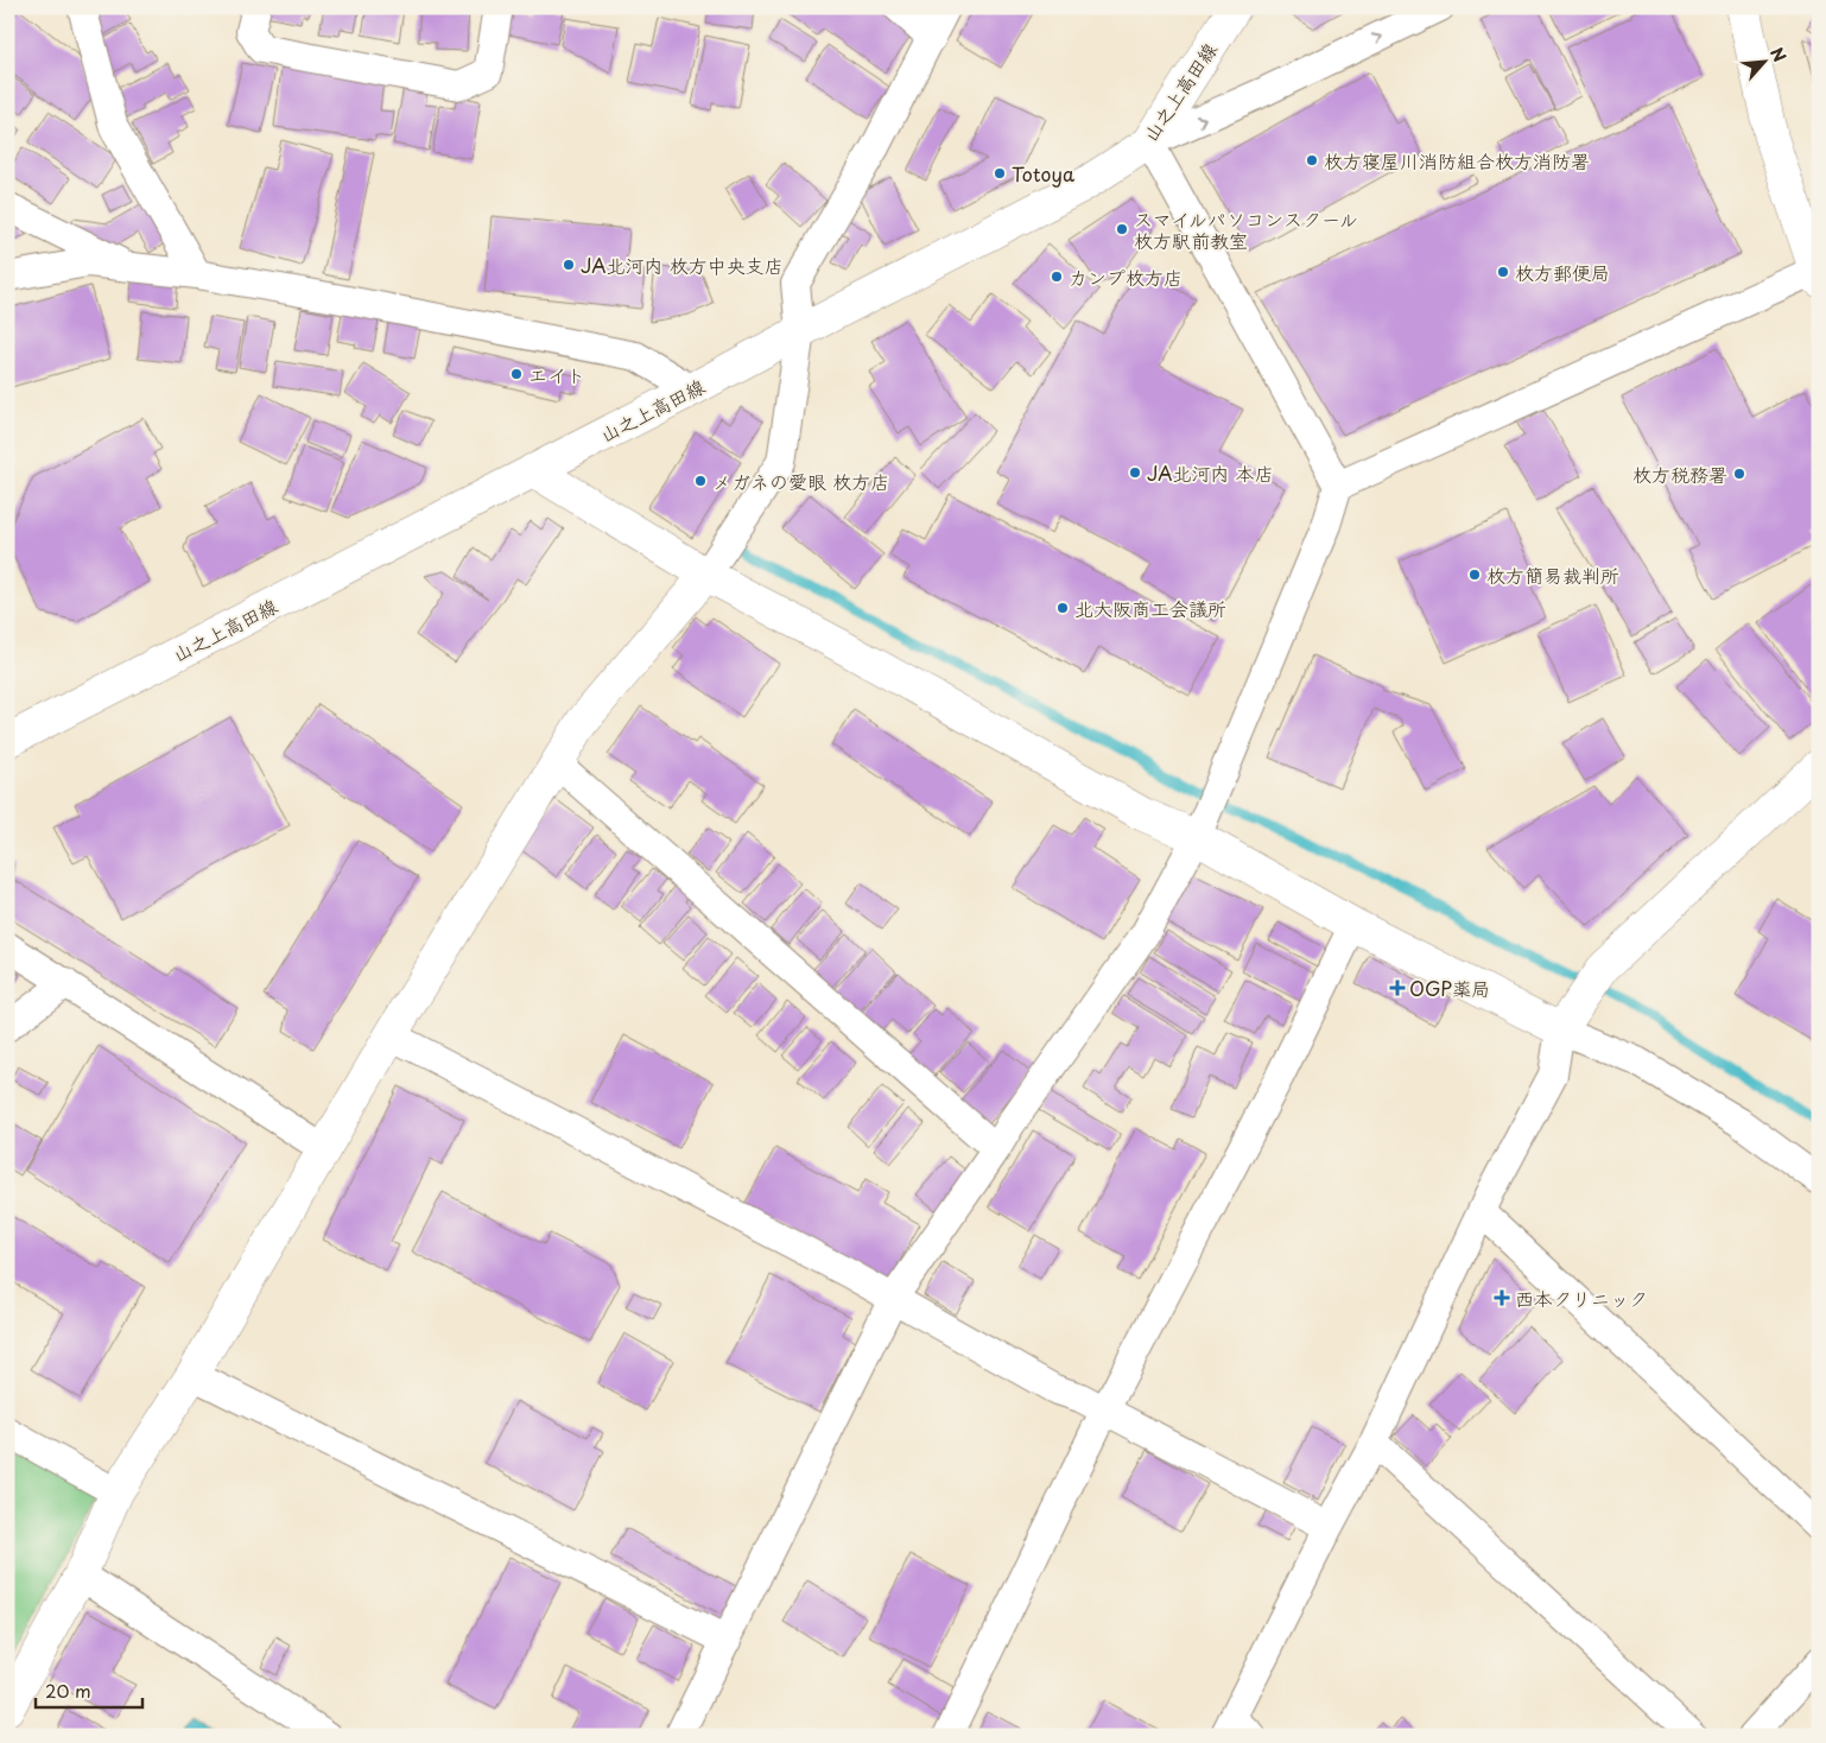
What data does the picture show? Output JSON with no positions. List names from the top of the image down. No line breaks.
{"streets":{"street":["山之上高田線"]},"places":{"other":["枚方寝屋川消防組合枚方消防署","Totoya","スマイルパソコンスクール 枚方駅前教室","JA北河内 枚方中央支店","枚方郵便局","カンプ枚方店","エイト","JA北河内 本店","枚方税務署","メガネの愛眼 枚方店","枚方簡易裁判所","北大阪商工会議所"],"health":["OGP薬局","西本クリニック"]},"scale_bar":"20 m","north":"top right"}
